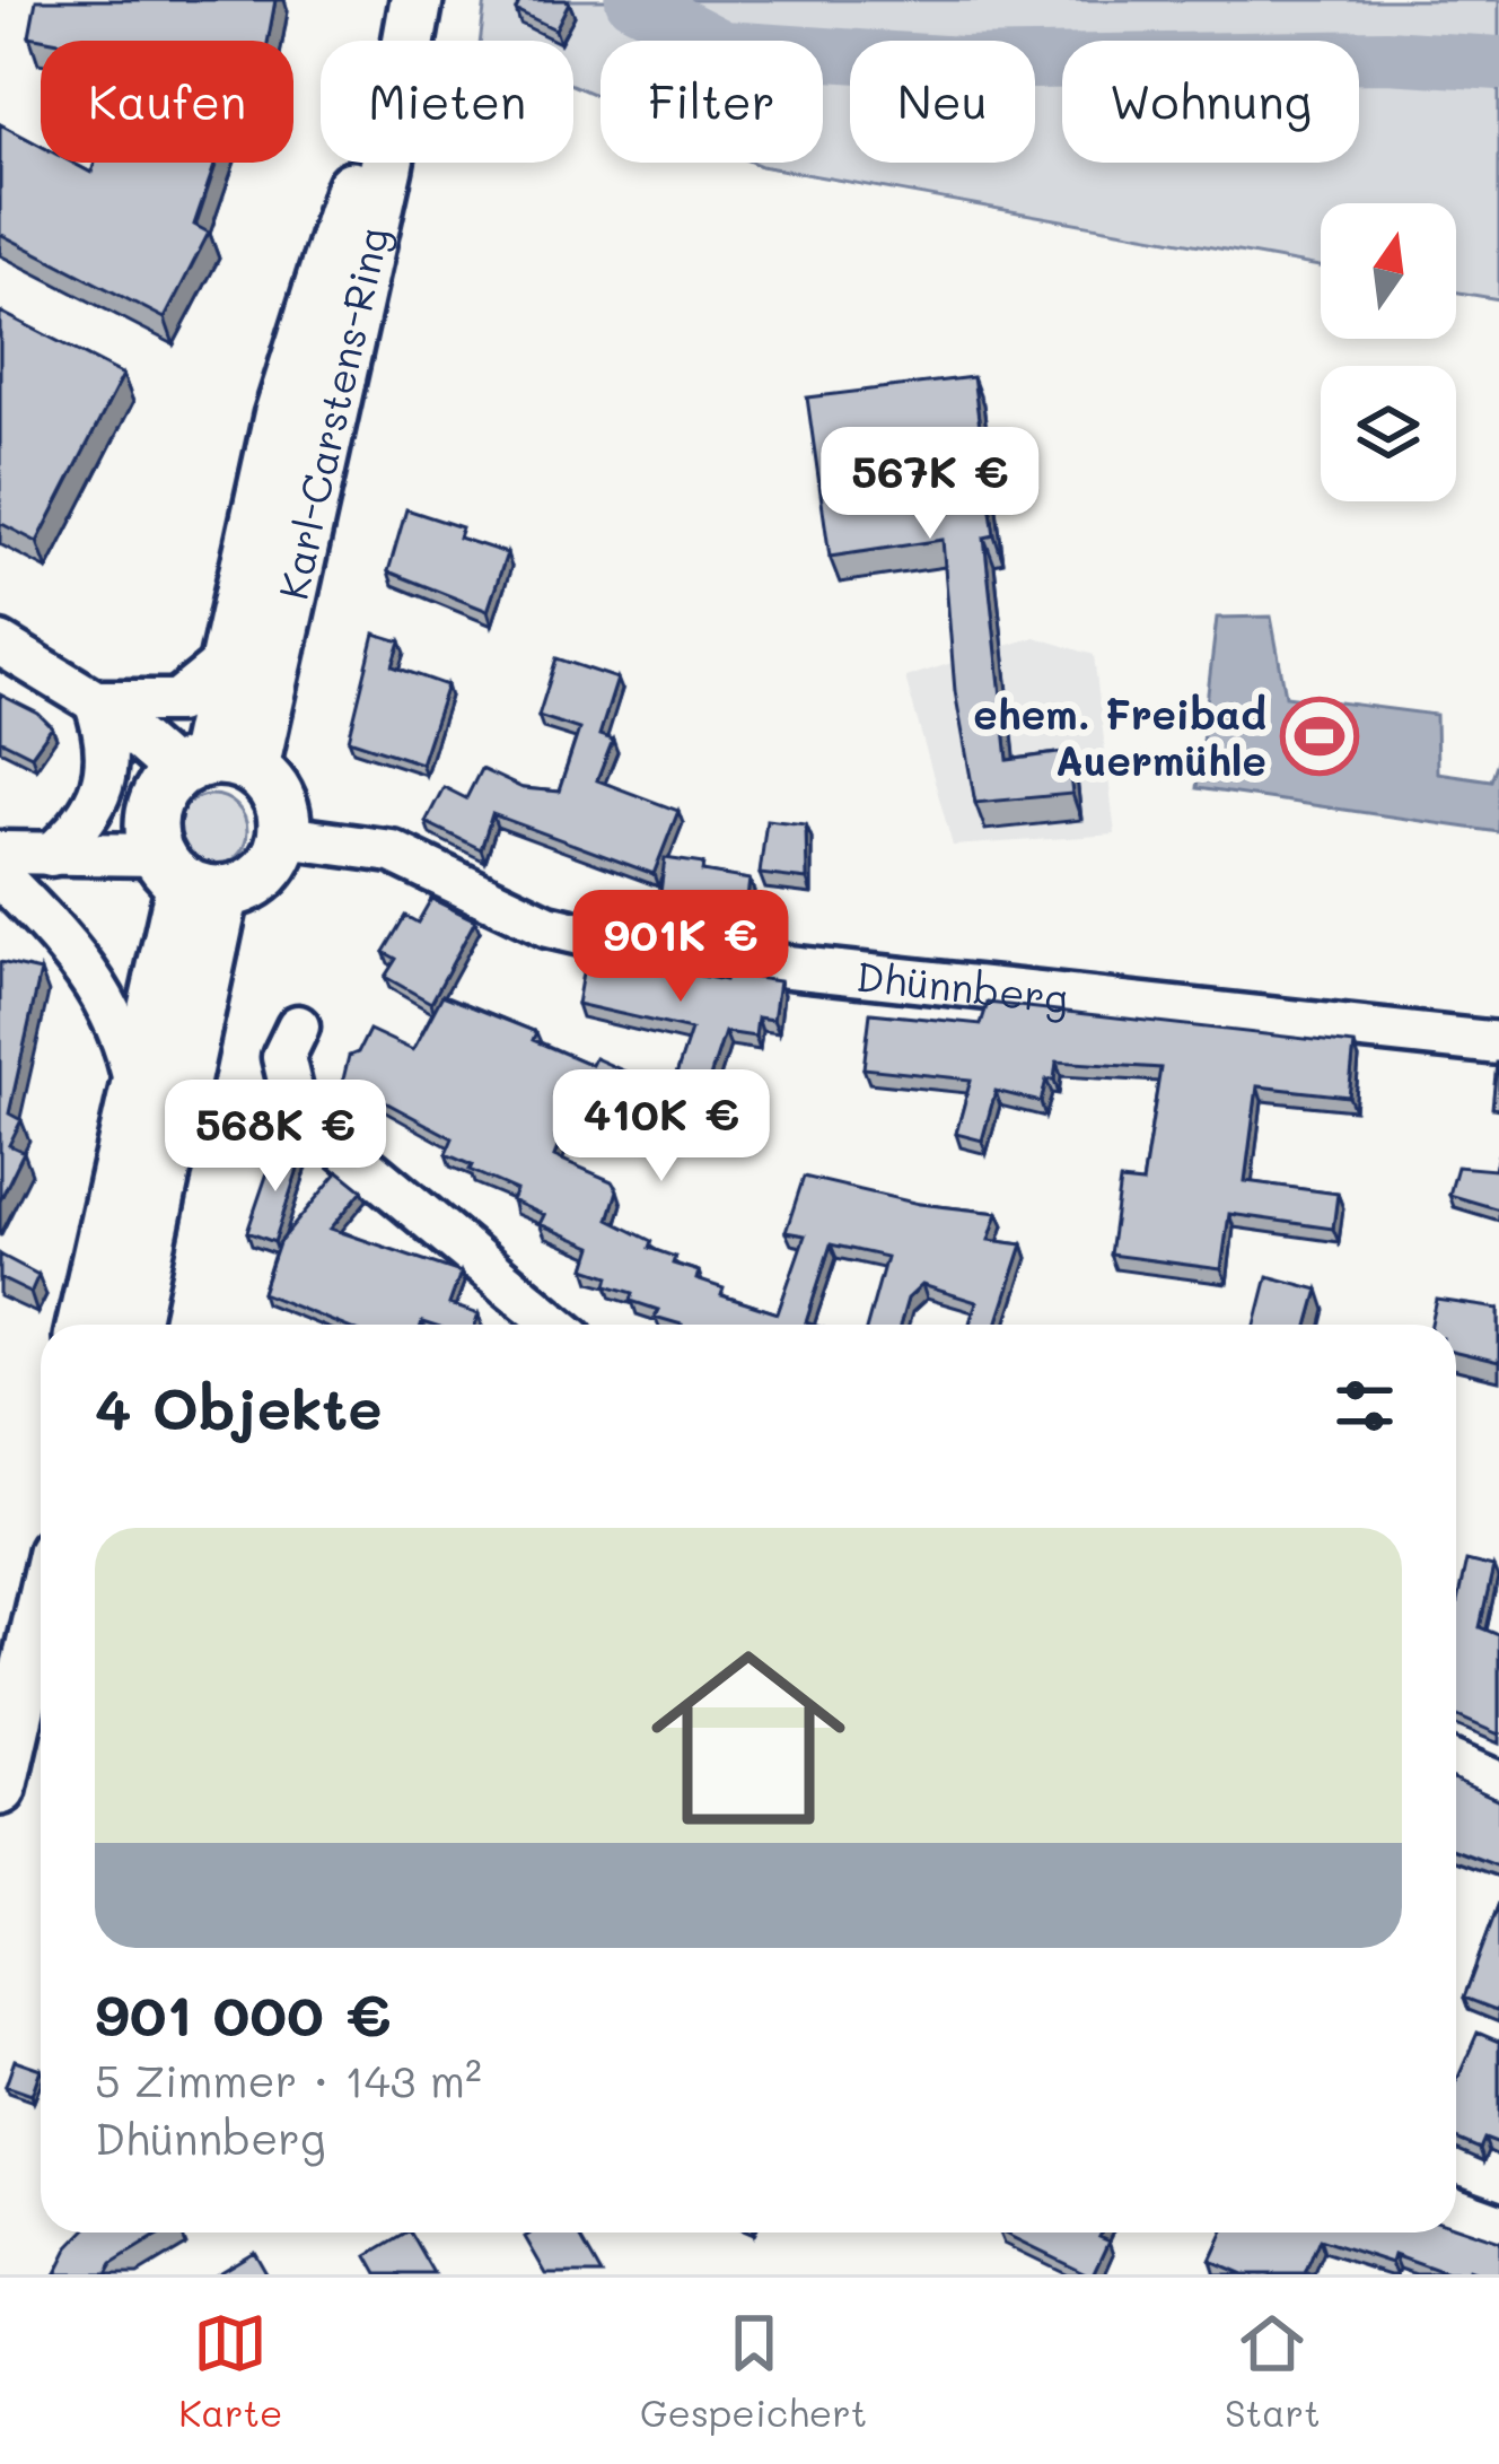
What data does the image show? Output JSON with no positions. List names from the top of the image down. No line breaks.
{"streets":{"main road":["Karl-Carstens-Ring"],"street":["Dhünnberg"]},"crossings":[["Karl-Carstens-Ring","Dhünnberg"]],"places":{"sports":["ehem. Freibad Auermühle"]},"north":"top","page":{"chip":["Kaufen","Mieten","Filter","Neu","Wohnung"],"price":["567K €","901K €","410K €","568K €"],"heading":"4 Objekte","list":[{"name":"901 000 €","note":"5 Zimmer · 143 m² · Dhünnberg"}],"tabs":["Karte","Gespeichert","Start"]}}
